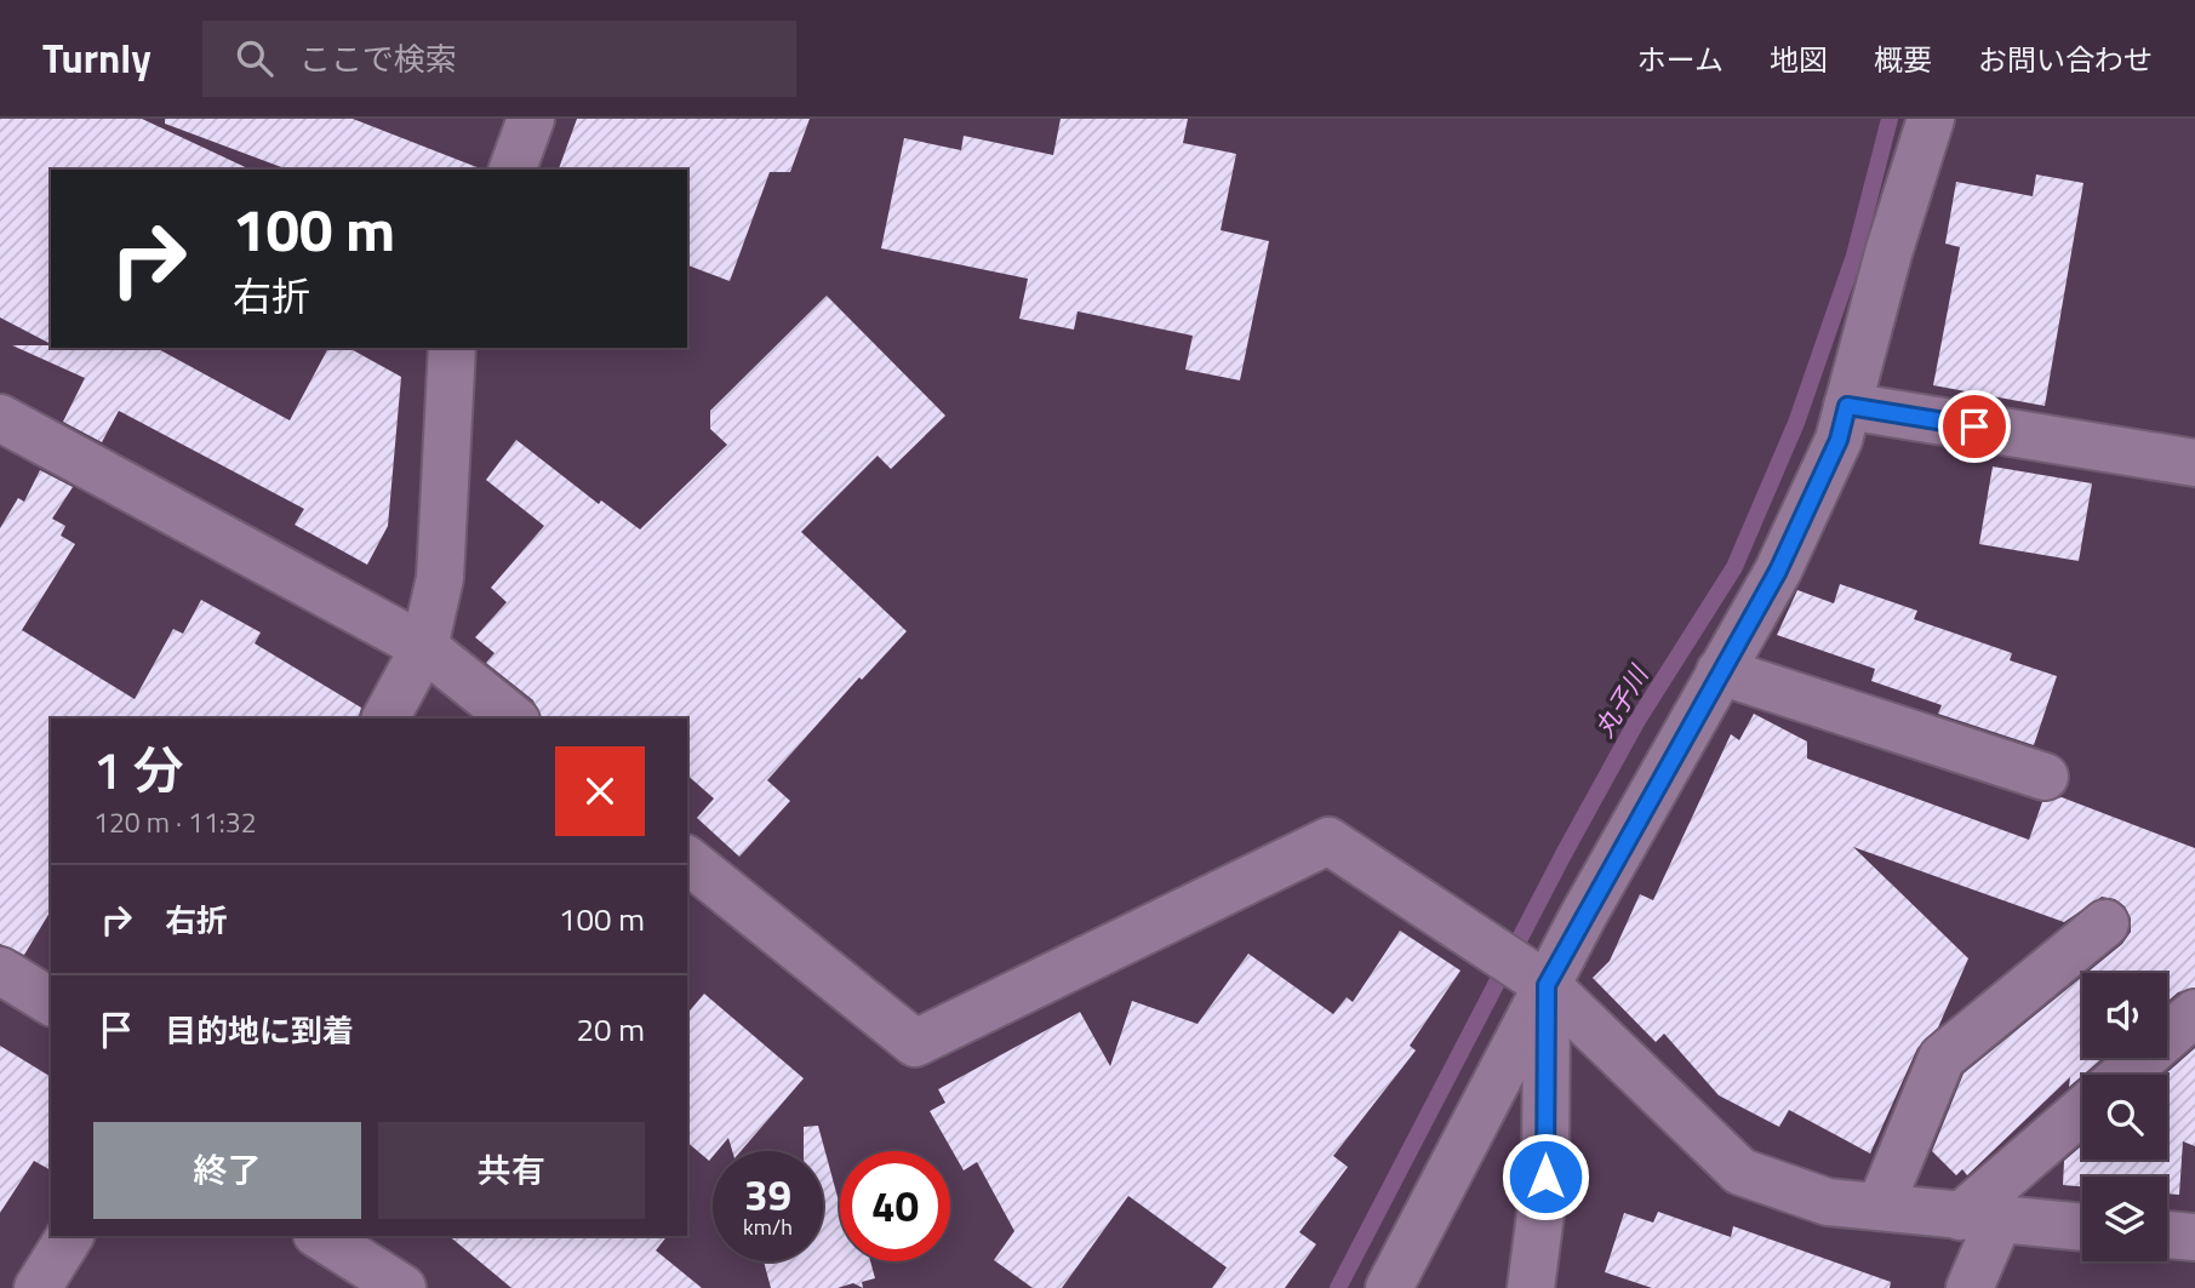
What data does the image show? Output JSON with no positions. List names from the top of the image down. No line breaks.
{"water":["丸子川"],"page":{"header":"Turnly","search":"ここで検索","nav":["ホーム","地図","概要","お問い合わせ"],"turn":["100 m","右折"],"heading":["1 分","120 m · 11:32"],"list":[{"name":"右折","value":"100 m"},{"name":"目的地に到着","value":"20 m"}],"buttons":["終了","共有"],"speed":"39 km/h","limit":"40"}}
